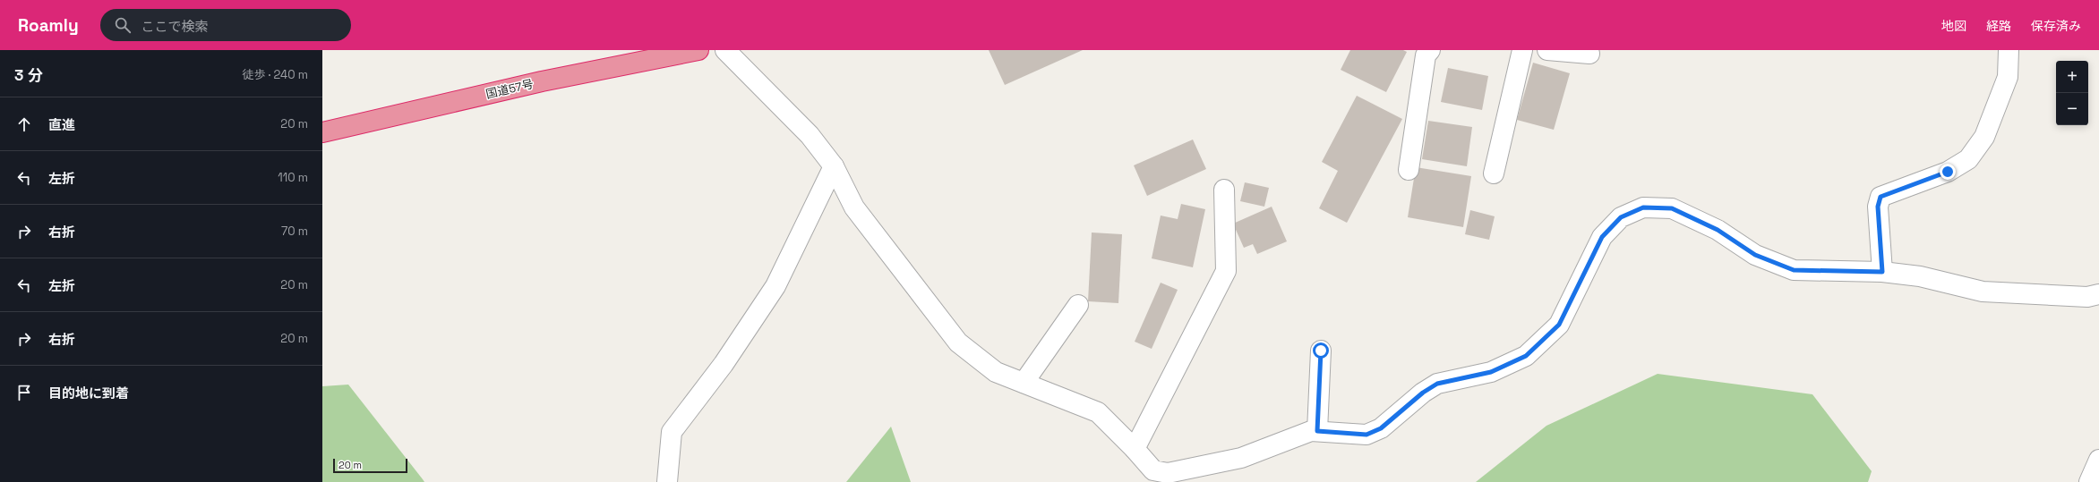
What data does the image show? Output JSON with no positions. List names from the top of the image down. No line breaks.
{"streets":{"highway":["国道57号"]},"scale_bar":"20 m","page":{"header":"Roamly","search":"ここで検索","nav":["地図","経路","保存済み"],"heading":["3 分","徒歩 · 240 m"],"map_buttons":["+","−"],"list":[["直進","20 m"],["左折","110 m"],["右折","70 m"],["左折","20 m"],["右折","20 m"],"目的地に到着"],"scale":"20 m"}}
